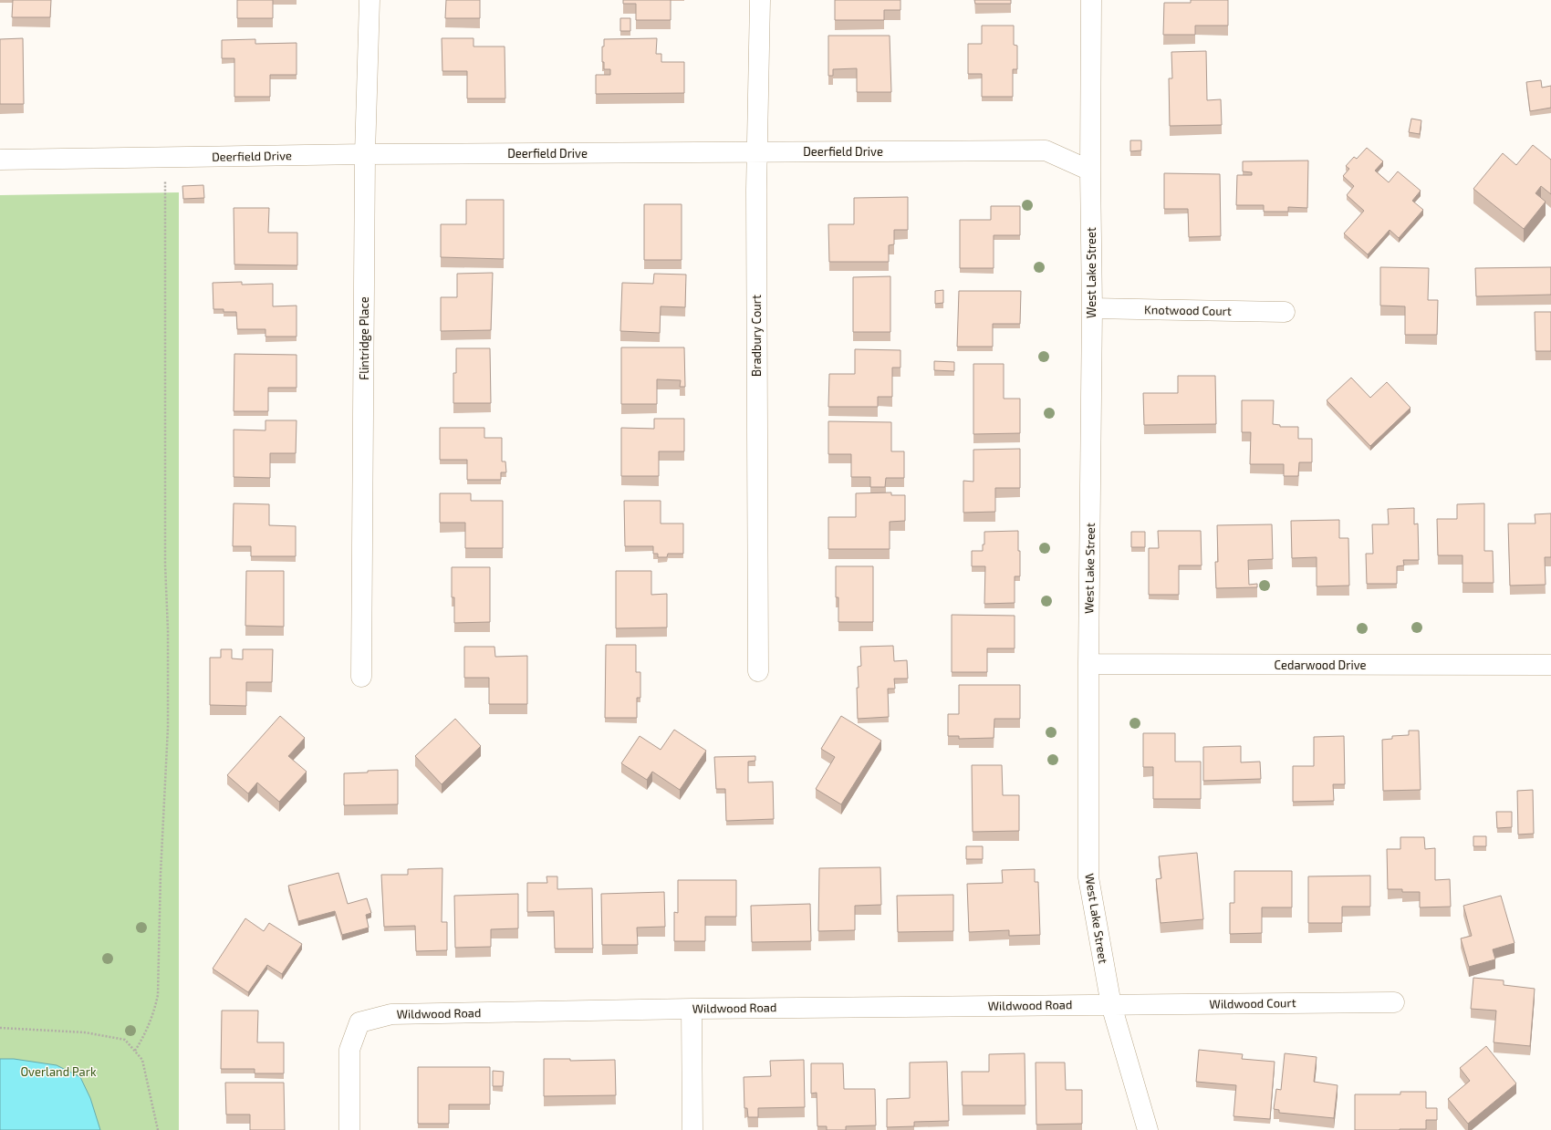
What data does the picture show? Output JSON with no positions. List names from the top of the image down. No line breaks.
{"streets":{"street":["Deerfield Drive","West Lake Street","Knotwood Court","Bradbury Court","Flintridge Place","Cedarwood Drive","Wildwood Court","Wildwood Road"]},"crossings":[["Deerfield Drive","West Lake Street"],["Deerfield Drive","Bradbury Court"],["Deerfield Drive","Flintridge Place"],["West Lake Street","Knotwood Court"],["West Lake Street","Cedarwood Drive"],["West Lake Street","Wildwood Court"],["West Lake Street","Wildwood Road"],["Wildwood Court","Wildwood Road"]],"parks":["Overland Park"]}
